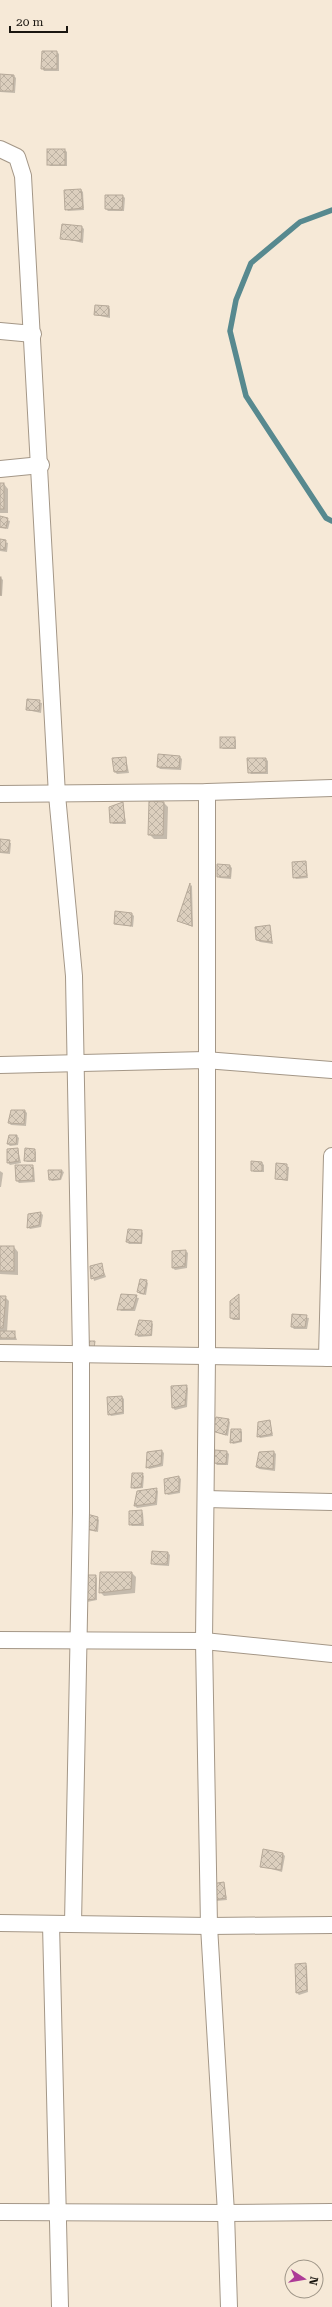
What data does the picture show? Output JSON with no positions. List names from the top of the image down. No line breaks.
{"scale_bar":"20 m","north":"right"}
